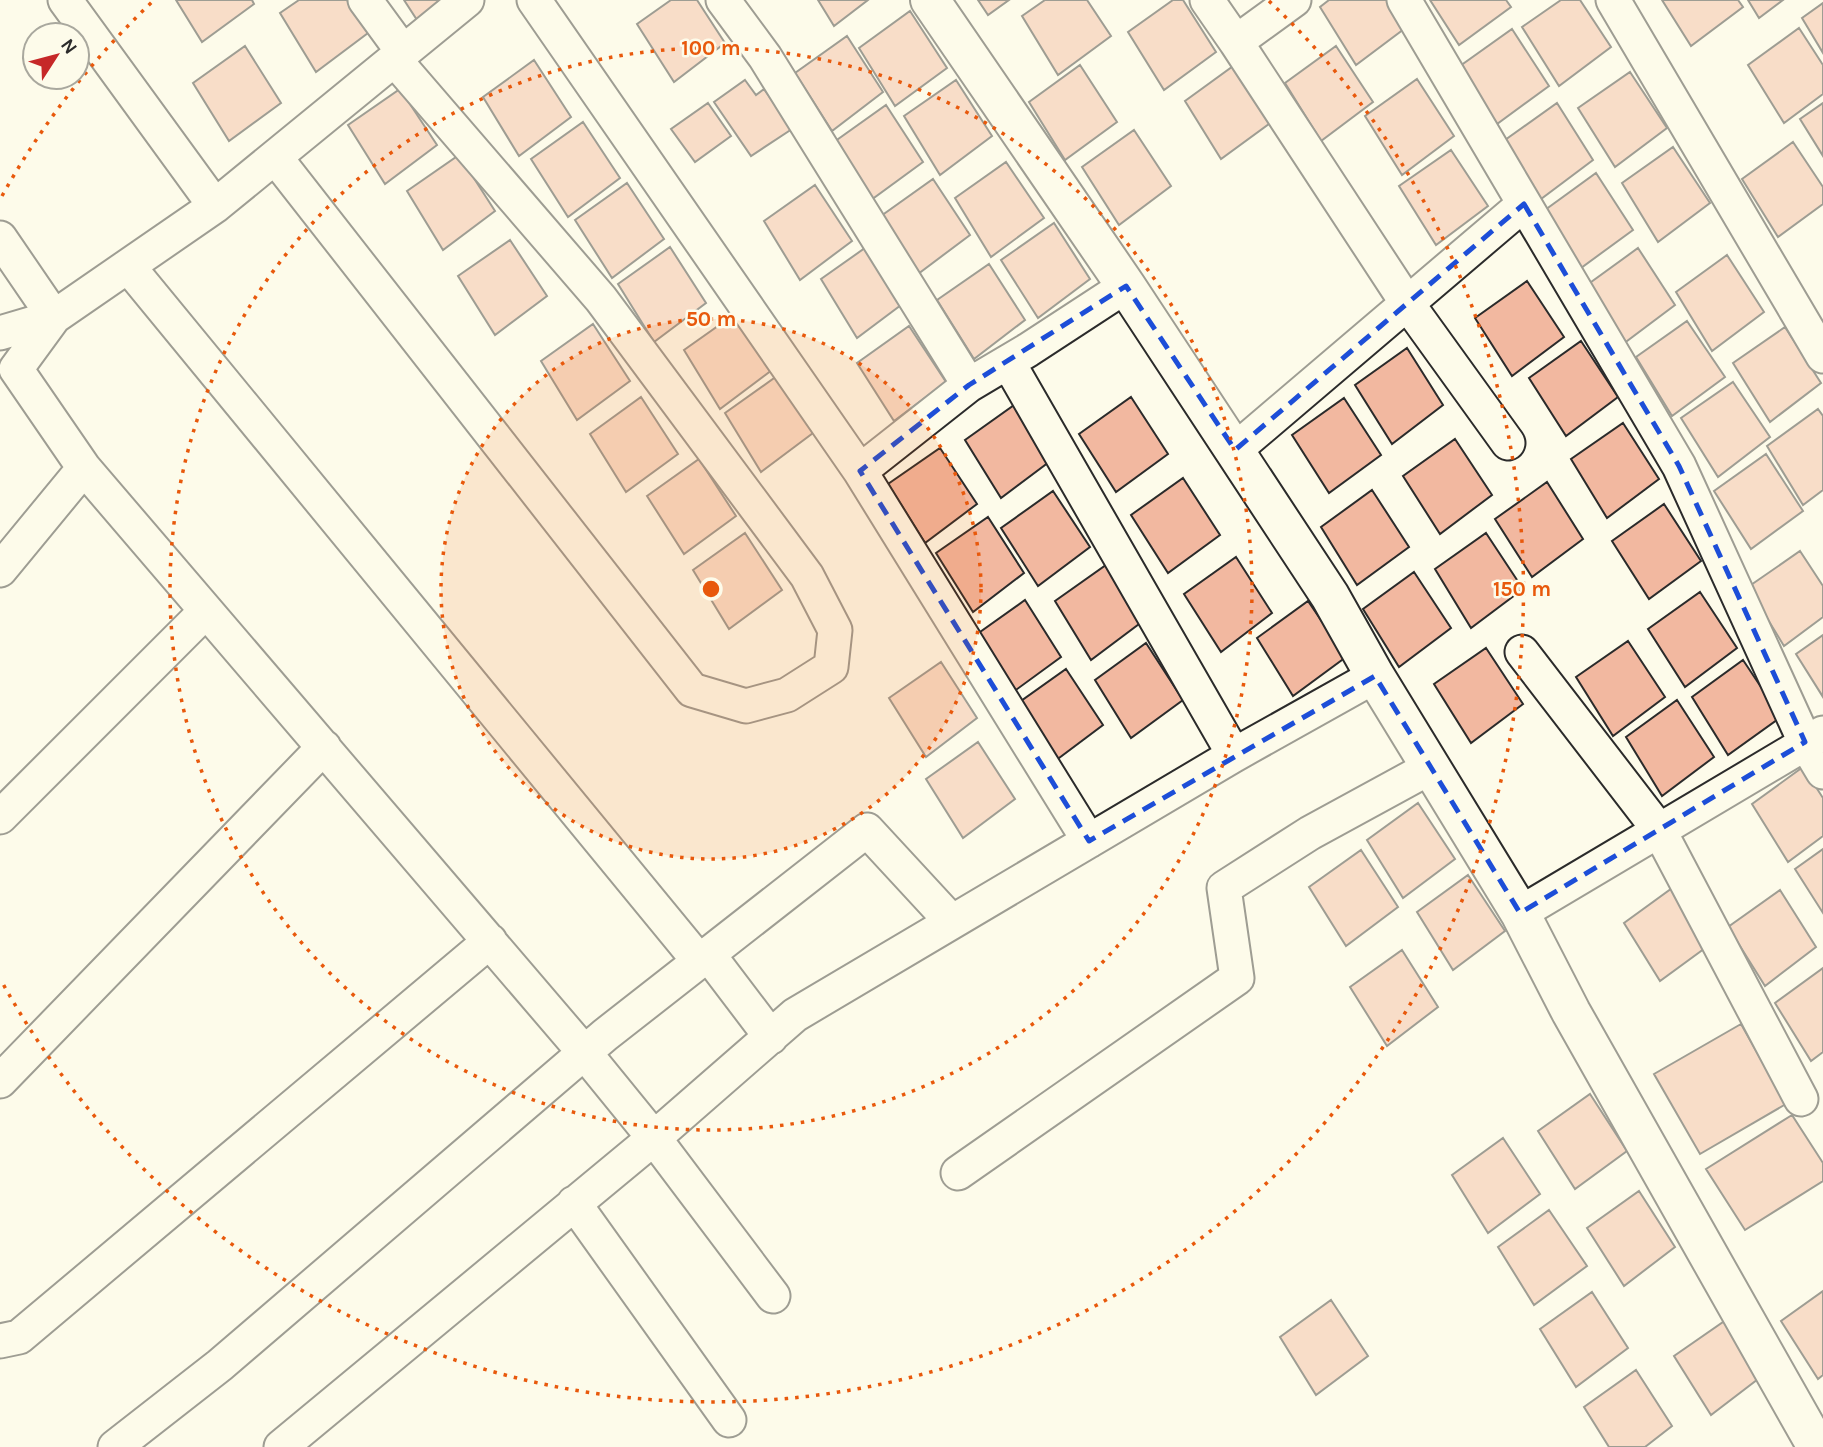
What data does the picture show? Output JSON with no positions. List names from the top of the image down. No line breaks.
{"north":"top right","rings":["100 m","50 m","150 m"]}
